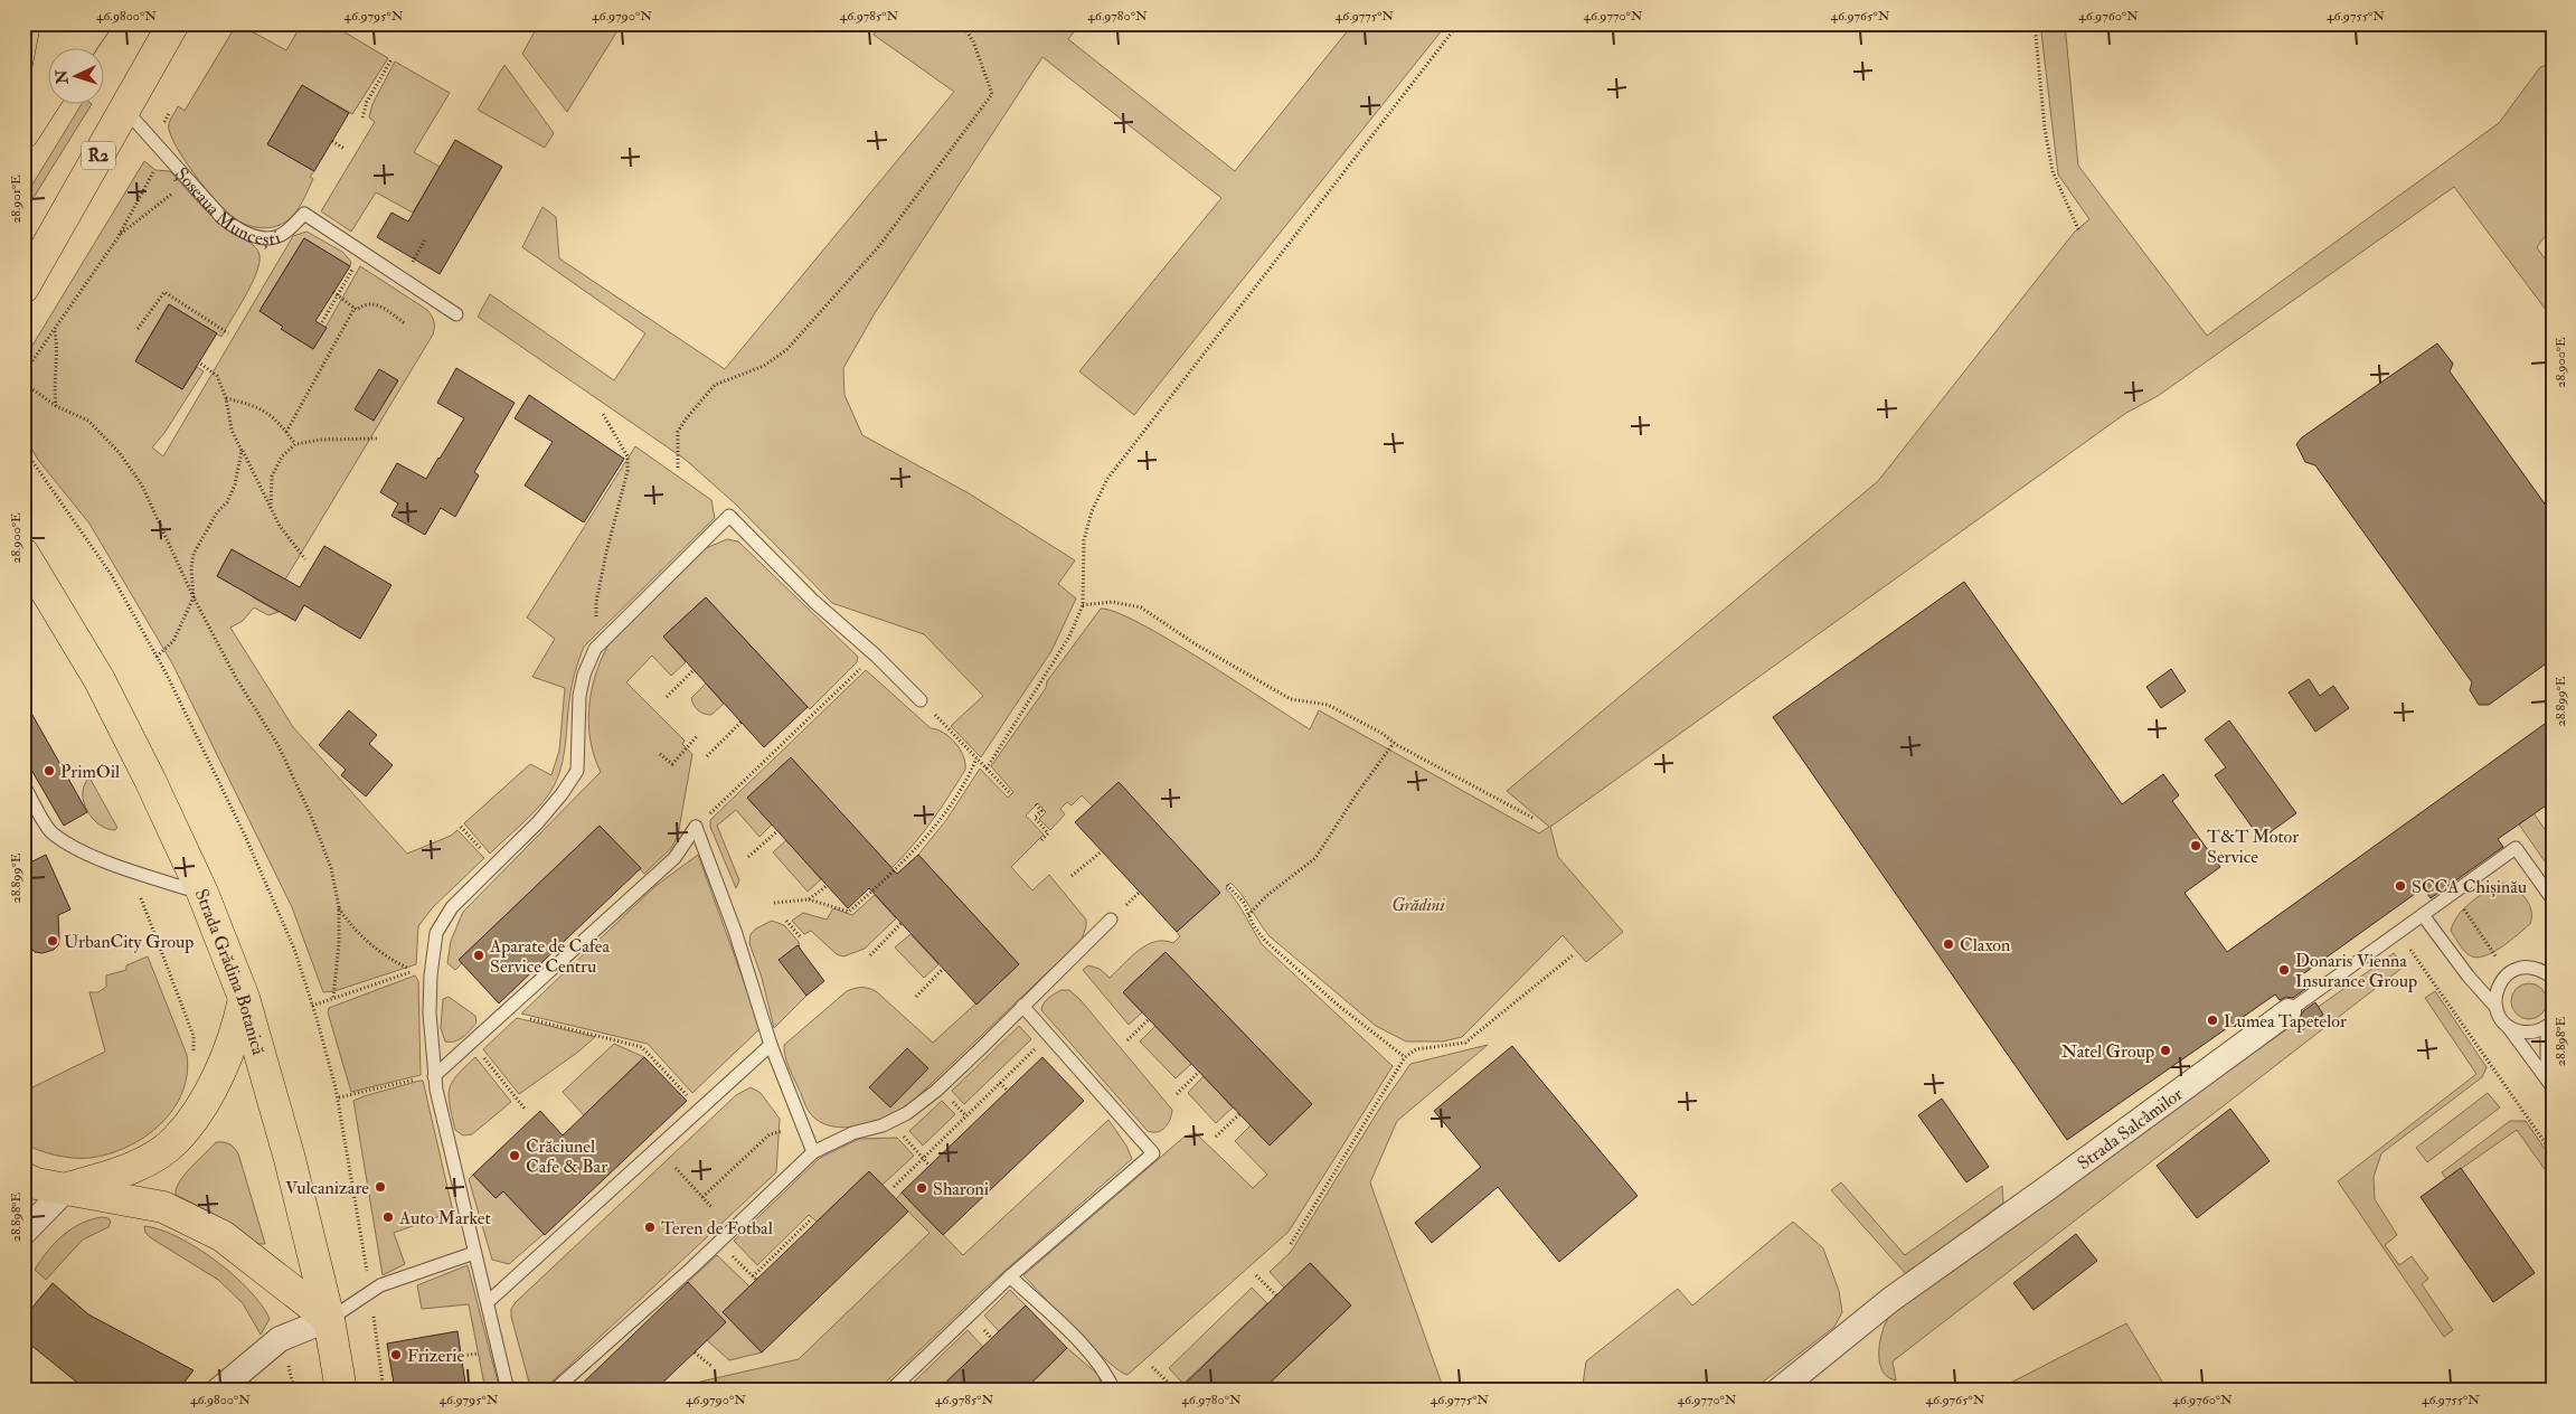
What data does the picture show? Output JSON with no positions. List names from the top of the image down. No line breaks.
{"streets":{"main road":["R2","Strada Grădina Botanică"],"street":["Strada Salcâmilor"],"lane":["Șoseaua Muncești"]},"crossings":[["R2","Șoseaua Muncești"]],"parks":["Grădini"],"places":["PrimOil","T&T Motor Service","SCCA Chișinău","UrbanCity Group","Claxon","Aparate de Cafea Service Centru","Donaris Vienna Insurance Group","Lumea Tapetelor","Natel Group","Crăciunel Cafe & Bar","Vulcanizare","Sharoni","Auto Market","Teren de Fotbal","Frizerie"],"north":"left","coordinates":["46.9800°N","46.9795°N","46.9790°N","46.9785°N","46.9780°N","46.9775°N","46.9770°N","46.9765°N","46.9760°N","46.9755°N","28.901°E","28.900°E","28.899°E","28.898°E"]}
